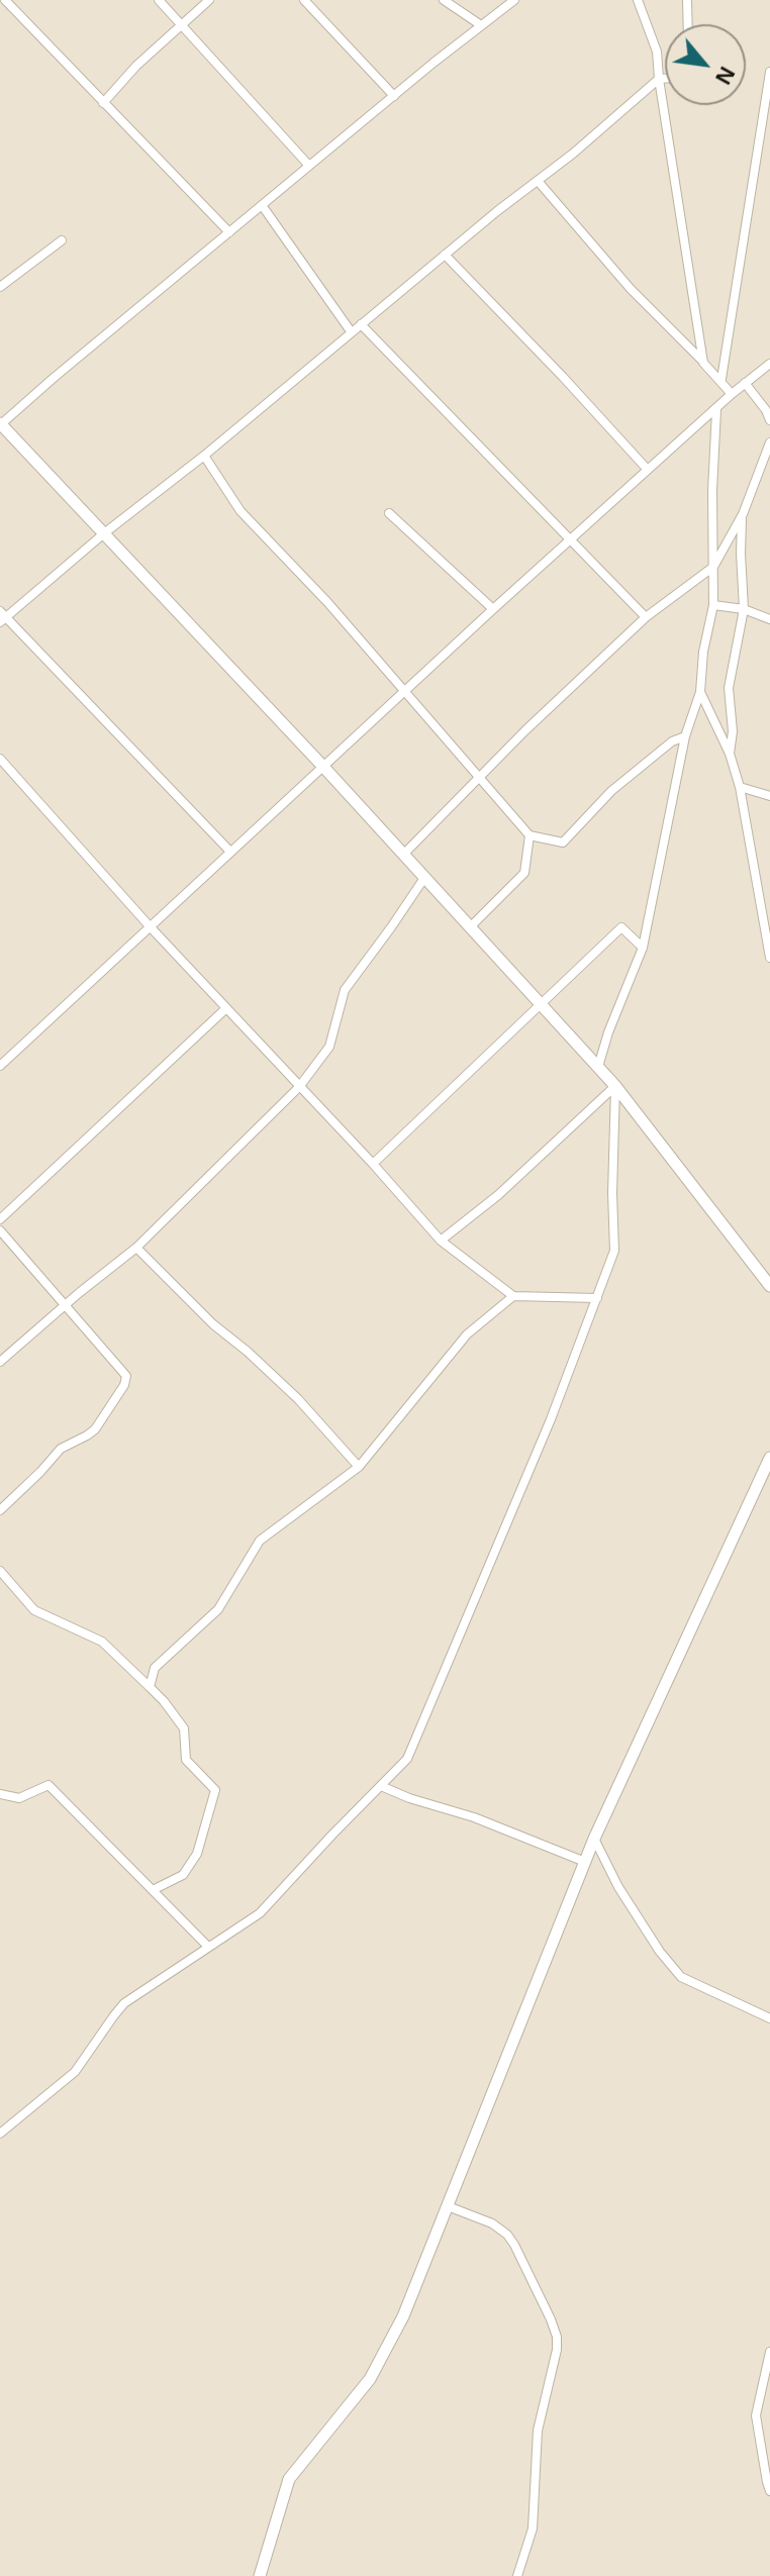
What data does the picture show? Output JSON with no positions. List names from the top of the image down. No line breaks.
{"north":"bottom right"}
